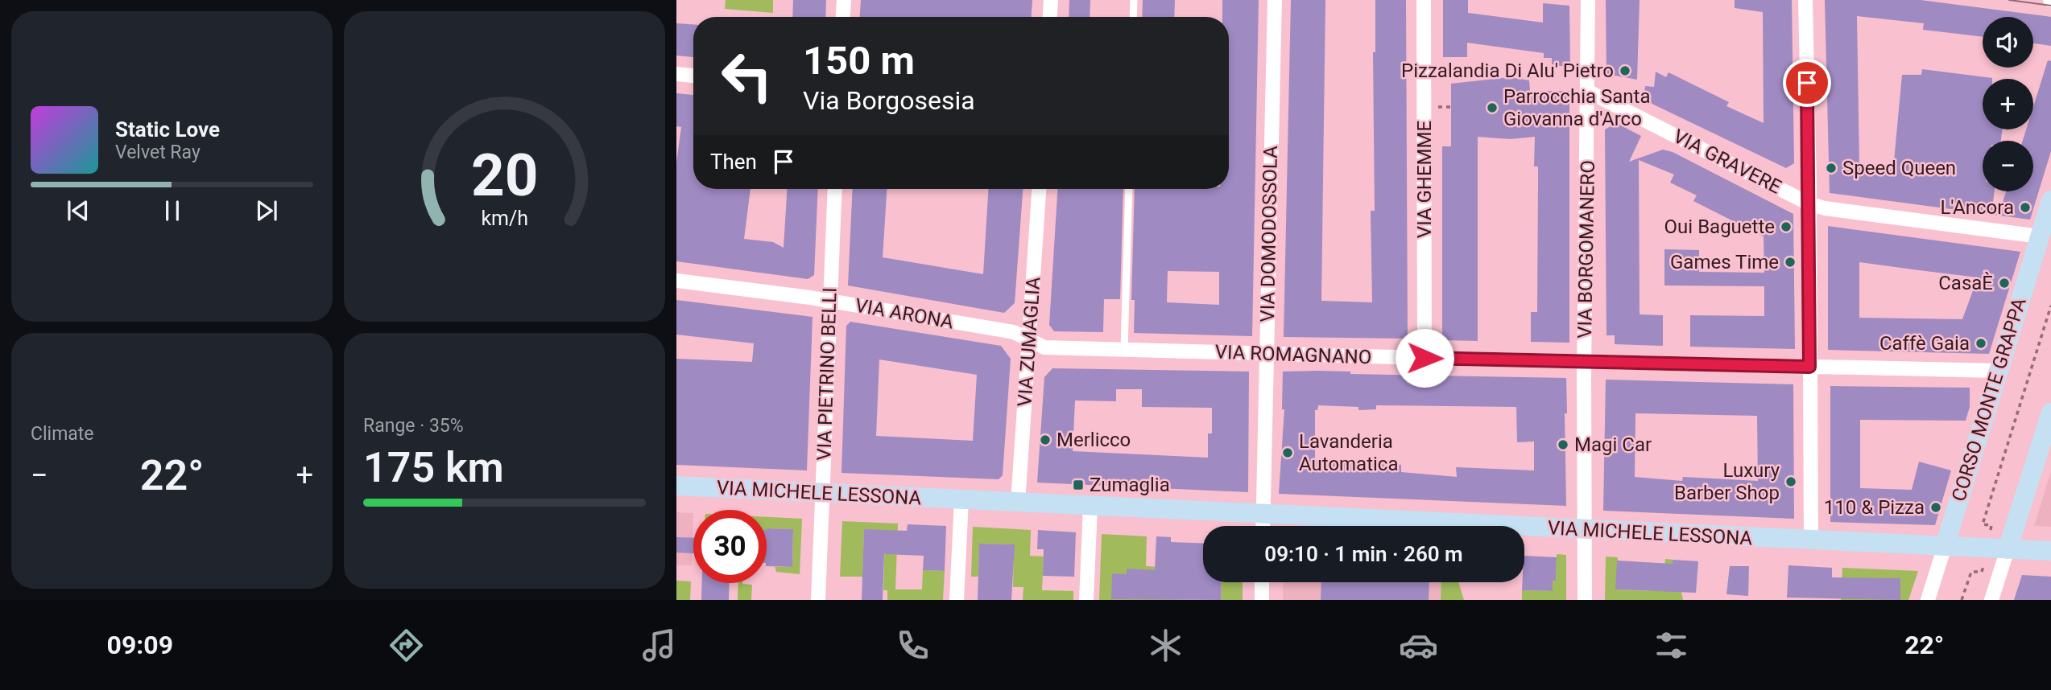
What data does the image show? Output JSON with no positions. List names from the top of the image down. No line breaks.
{"streets":{"street":["VIA GRAVERE","VIA GHEMME","VIA DOMODOSSOLA","VIA BORGOMANERO","VIA ARONA","VIA ZUMAGLIA","VIA ROMAGNANO","VIA PIETRINO BELLI","CORSO MONTE GRAPPA","VIA MICHELE LESSONA"]},"crossings":[["VIA GRAVERE","VIA BORGOMANERO"],["VIA GRAVERE","CORSO MONTE GRAPPA"],["VIA GHEMME","VIA ROMAGNANO"],["VIA DOMODOSSOLA","VIA ROMAGNANO"],["VIA DOMODOSSOLA","VIA MICHELE LESSONA"],["VIA BORGOMANERO","VIA ROMAGNANO"],["VIA BORGOMANERO","VIA MICHELE LESSONA"],["VIA ARONA","VIA ZUMAGLIA"],["VIA ARONA","VIA ROMAGNANO"],["VIA ARONA","VIA PIETRINO BELLI"],["VIA ZUMAGLIA","VIA ROMAGNANO"],["VIA ZUMAGLIA","VIA MICHELE LESSONA"],["VIA ROMAGNANO","CORSO MONTE GRAPPA"],["VIA PIETRINO BELLI","VIA MICHELE LESSONA"],["CORSO MONTE GRAPPA","VIA MICHELE LESSONA"]],"places":{"other":["Pizzalandia Di Alu' Pietro","Parrocchia Santa Giovanna d'Arco","Speed Queen","L'Ancora","Oui Baguette","Games Time","CasaÈ","Caffè Gaia","Merlicco","Magi Car","Lavanderia Automatica","Luxury Barber Shop","110 & Pizza"],"transit":["Zumaglia"]},"page":{"map_buttons":["+","−"],"turn":["150 m","Via Borgosesia"],"song":["Static Love","Velvet Ray"],"then":"Then","tile":["Climate",["Range · 35%","175 km"]],"heat":["−","22°","+"],"limit":"30","trip":"09:10 · 1 min · 260 m","tabs":["09:09","22°"],"gauge":["20","km/h"]}}
